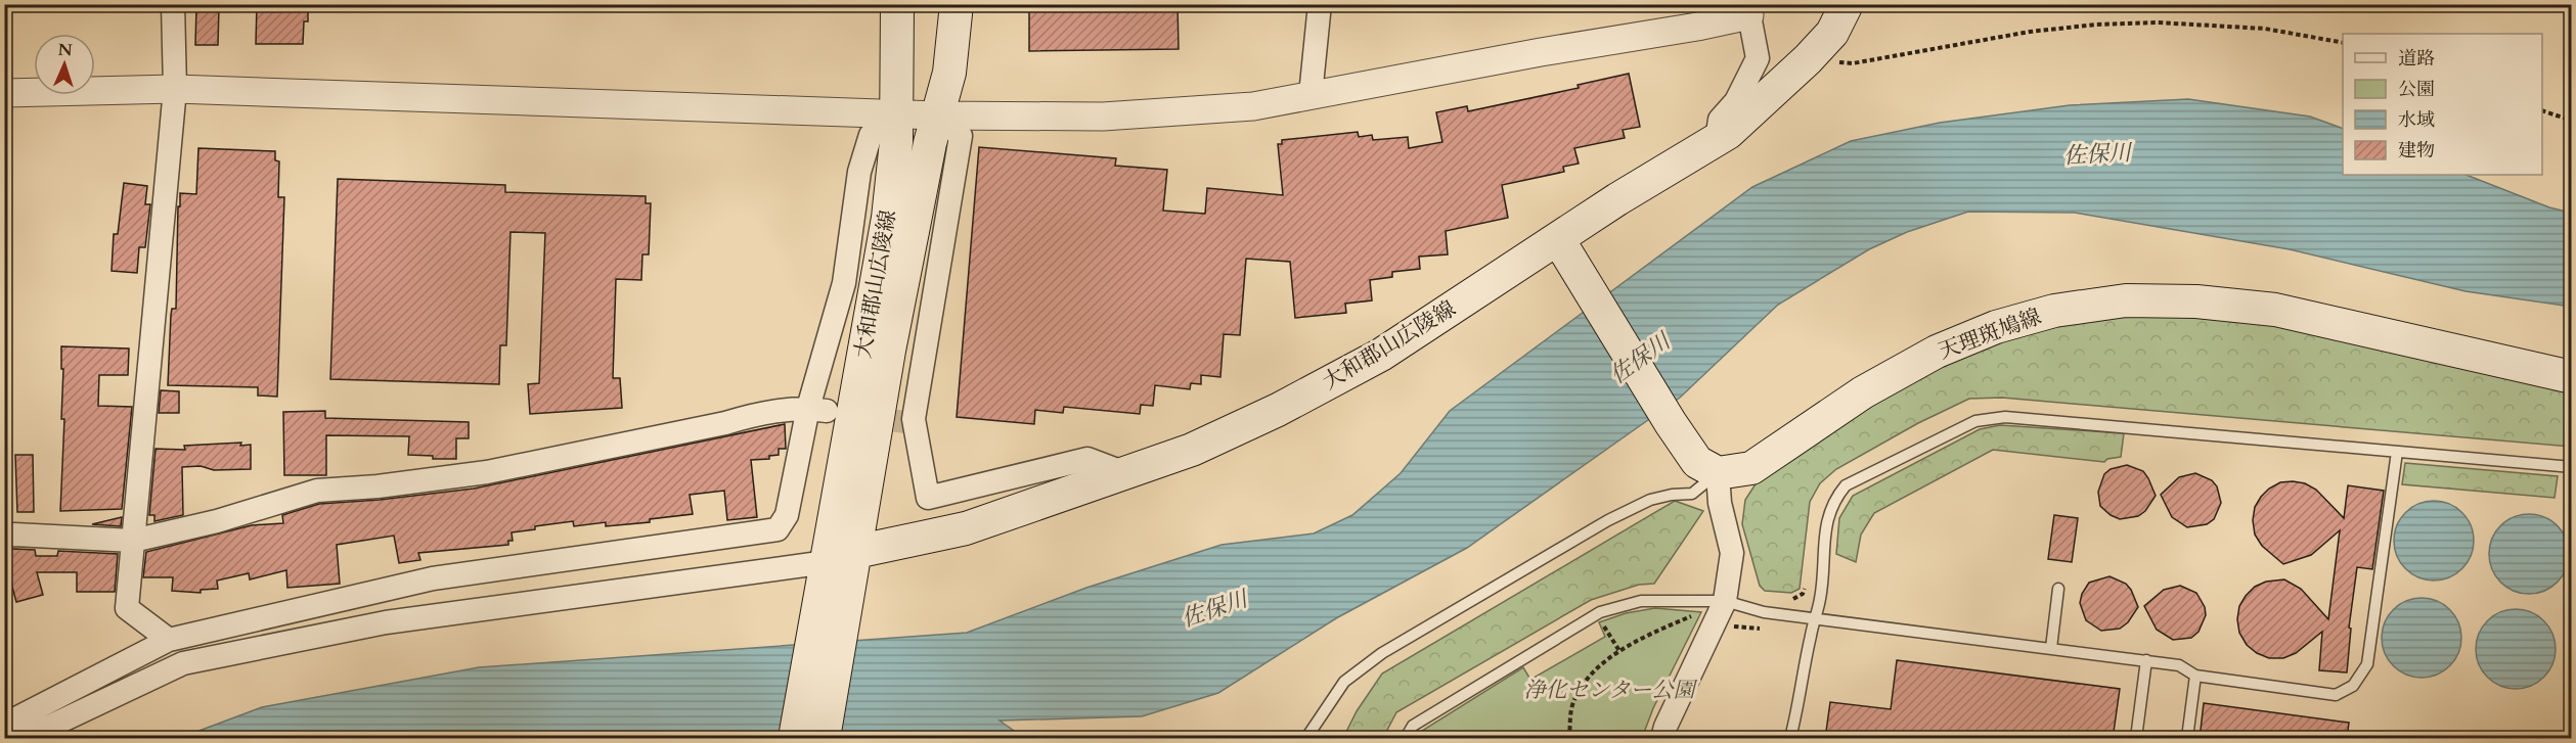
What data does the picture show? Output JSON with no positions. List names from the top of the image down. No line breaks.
{"streets":{"main road":["大和郡山広陵線","天理斑鳩線"]},"water":["佐保川"],"parks":["浄化センター公園"],"legend":["道路","公園","水域","建物"],"north":"top"}
